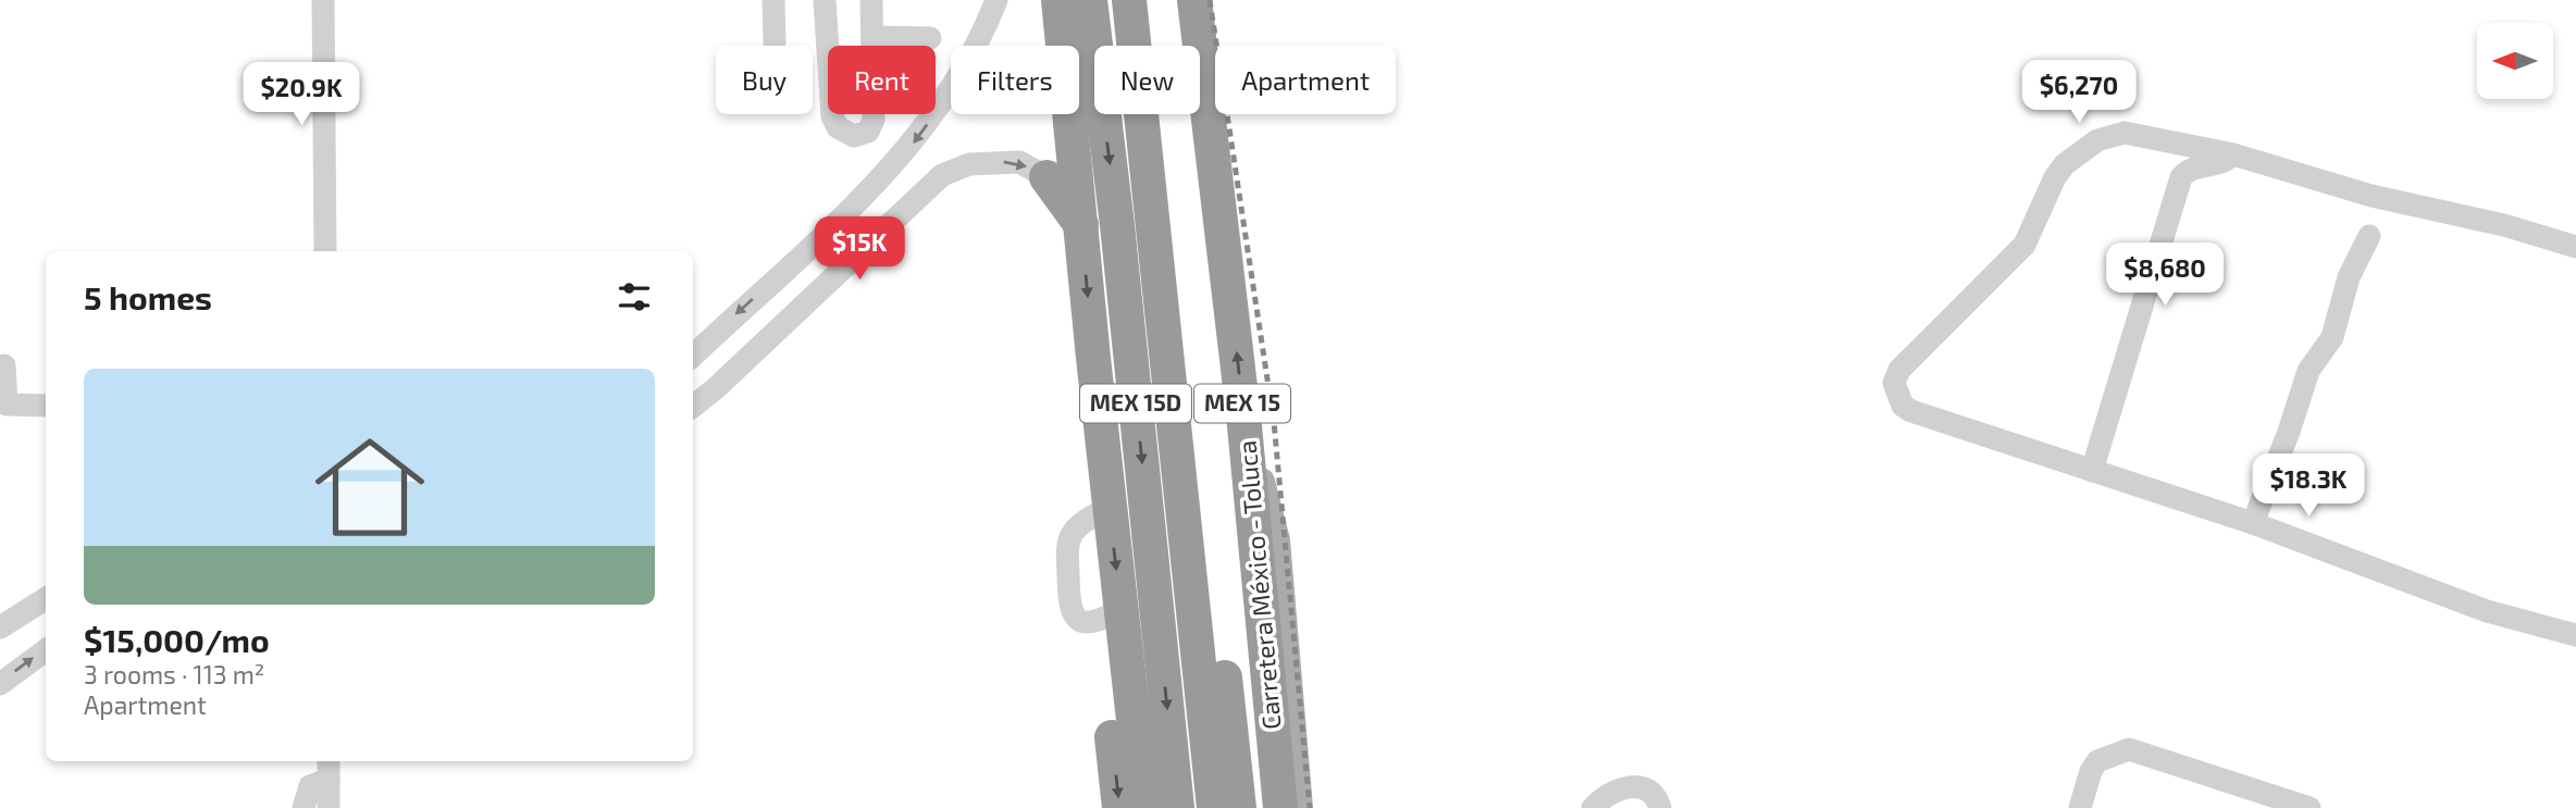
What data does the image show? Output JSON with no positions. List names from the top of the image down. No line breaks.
{"streets":{"highway":["MEX 15D","MEX 15","Carretera México - Toluca"]},"north":"left","page":{"chip":["Buy","Rent","Filters","New","Apartment"],"price":["$6,270","$20.9K","$15K","$8,680","$18.3K"],"heading":"5 homes","list":[{"name":"$15,000/mo","note":"3 rooms · 113 m² · Apartment"}]}}
